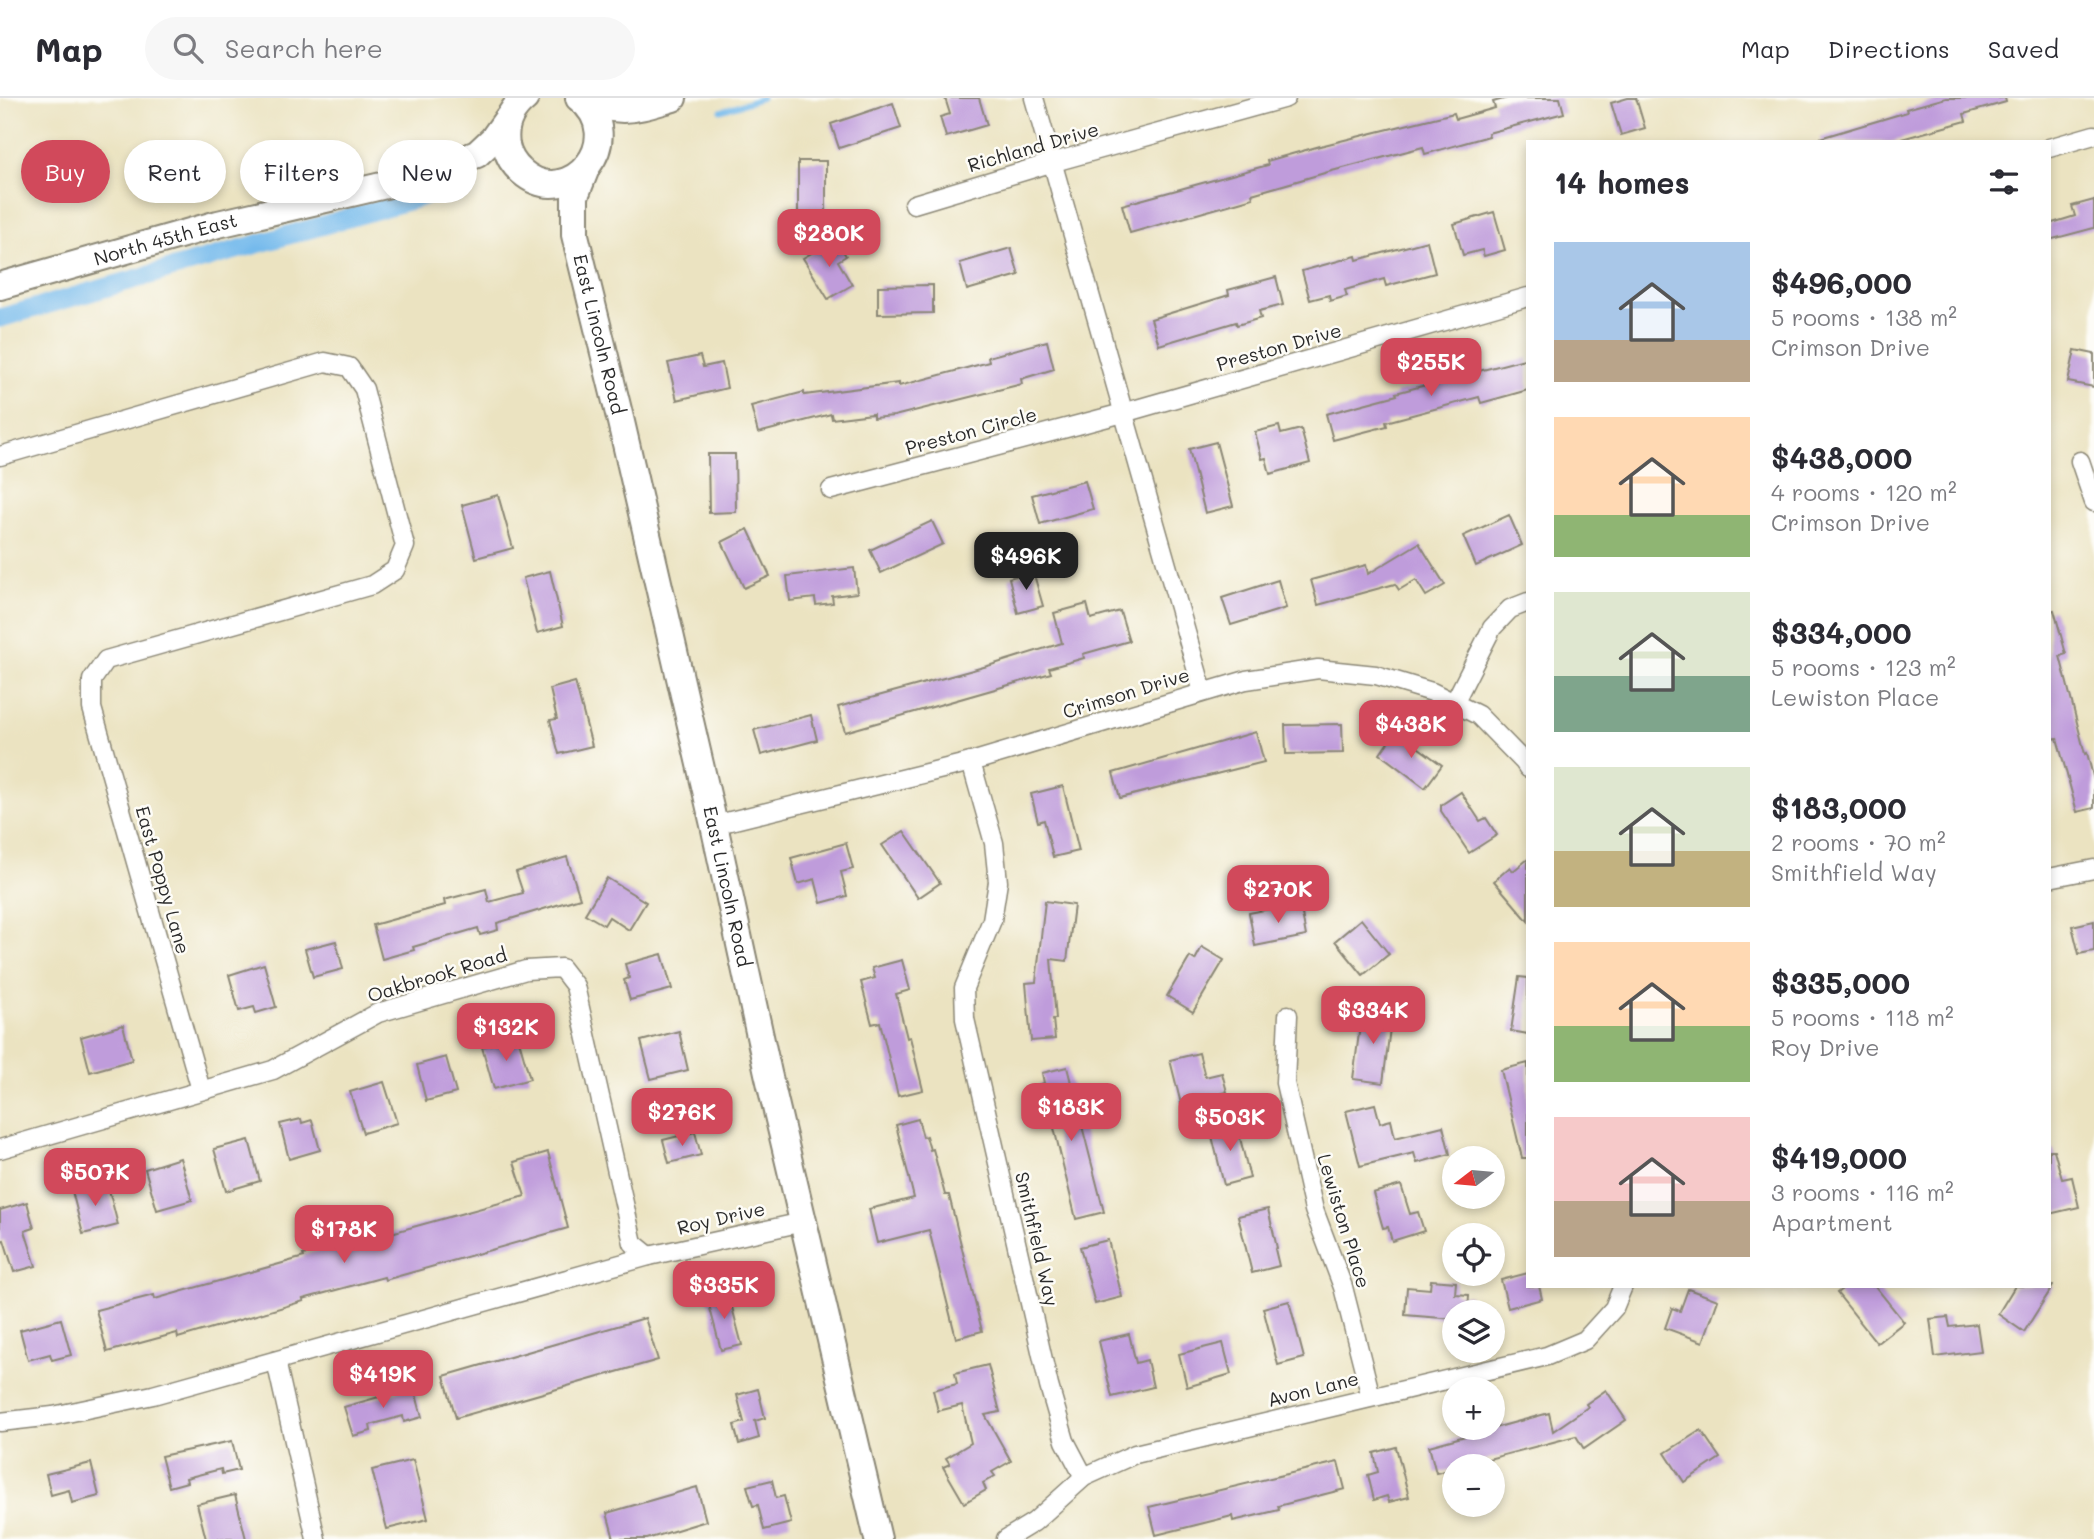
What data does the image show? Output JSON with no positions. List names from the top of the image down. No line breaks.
{"streets":{"main road":["North 45th East","East Lincoln Road"],"street":["Richland Drive","Preston Drive","Preston Circle","Crimson Drive","East Poppy Lane","Oakbrook Road","Roy Drive","Lewiston Place","Smithfield Way","Avon Lane"]},"crossings":[["North 45th East","East Lincoln Road"],["East Lincoln Road","Crimson Drive"],["East Lincoln Road","Roy Drive"],["Preston Drive","Preston Circle"],["Crimson Drive","Smithfield Way"],["East Poppy Lane","Oakbrook Road"],["Oakbrook Road","Roy Drive"],["Lewiston Place","Avon Lane"],["Smithfield Way","Avon Lane"]],"north":"left","page":{"header":"Map","search":"Search here","nav":["Map","Directions","Saved"],"chip":["Buy","Rent","Filters","New"],"heading":"14 homes","price":["$280K","$255K","$496K","$438K","$270K","$334K","$132K","$183K","$276K","$503K","$507K","$178K","$335K","$419K"],"list":[{"name":"$496,000","note":"5 rooms · 138 m² · Crimson Drive"},{"name":"$438,000","note":"4 rooms · 120 m² · Crimson Drive"},{"name":"$334,000","note":"5 rooms · 123 m² · Lewiston Place"},{"name":"$183,000","note":"2 rooms · 70 m² · Smithfield Way"},{"name":"$335,000","note":"5 rooms · 118 m² · Roy Drive"},{"name":"$419,000","note":"3 rooms · 116 m² · Apartment"}],"map_buttons":["+","−"]}}
